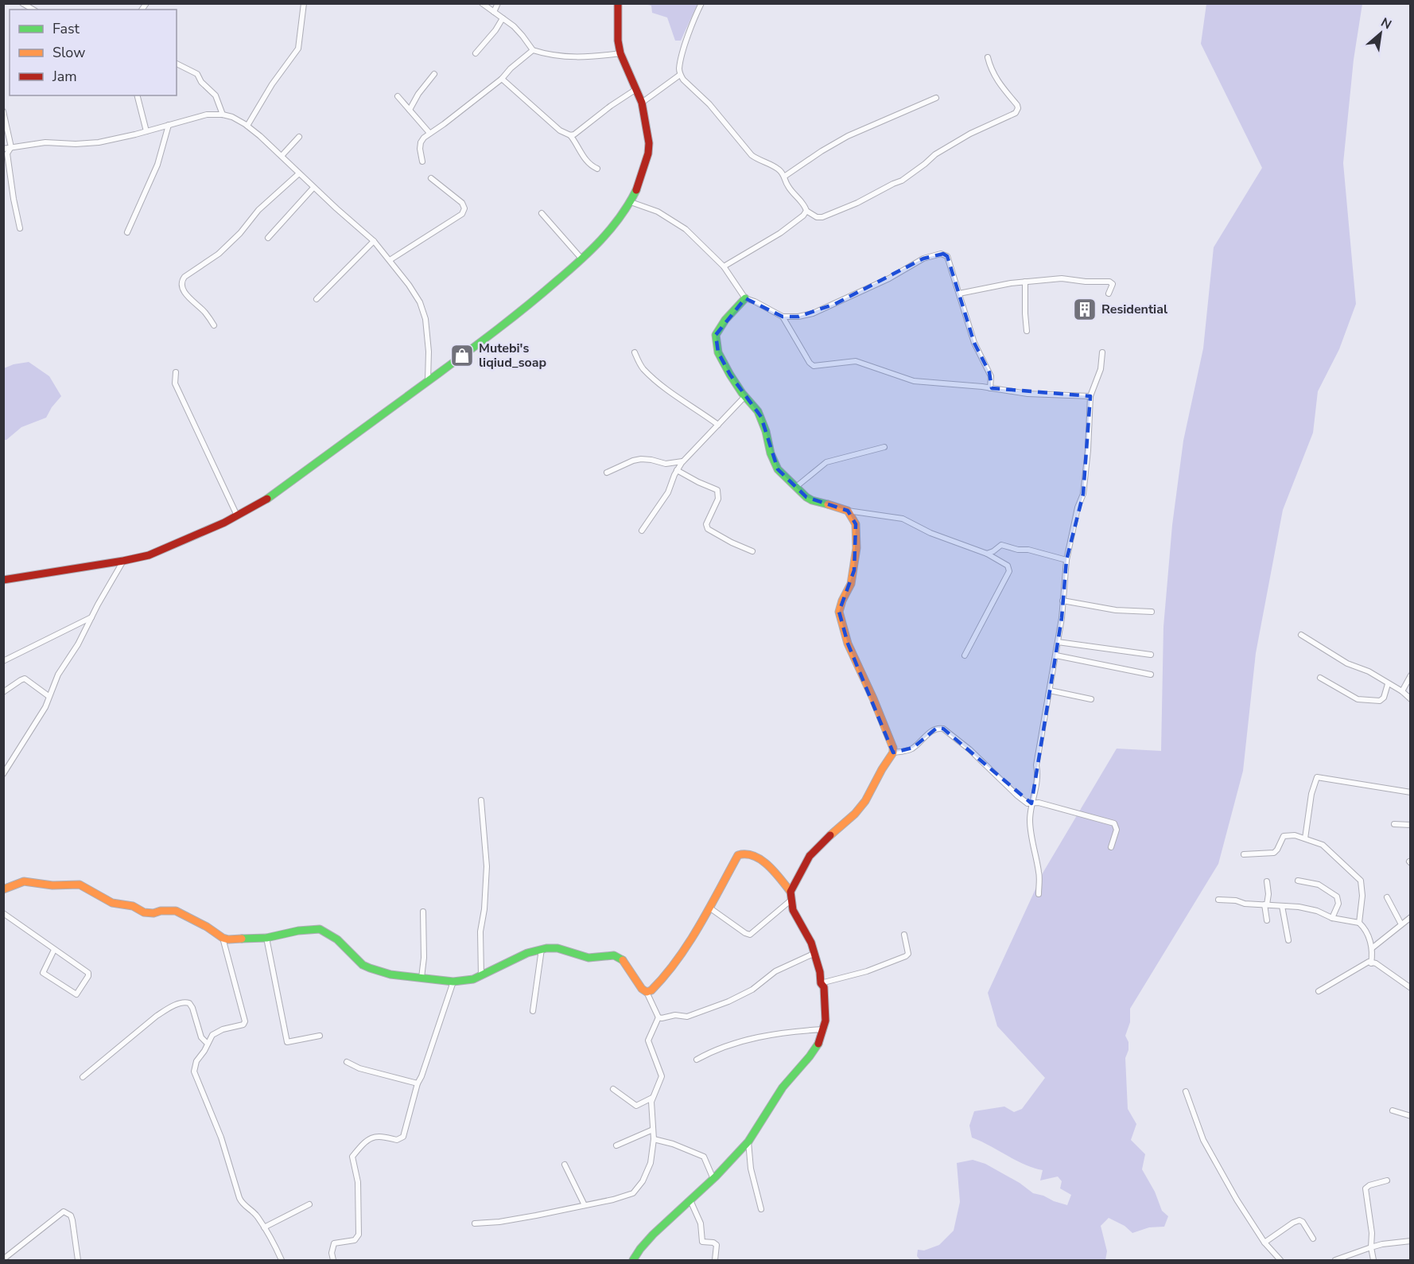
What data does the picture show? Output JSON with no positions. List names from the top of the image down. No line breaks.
{"places":{"building":["Residential"],"shop":["Mutebi's liqiud_soap"]},"legend":["Fast","Slow","Jam"],"north":"top right"}
